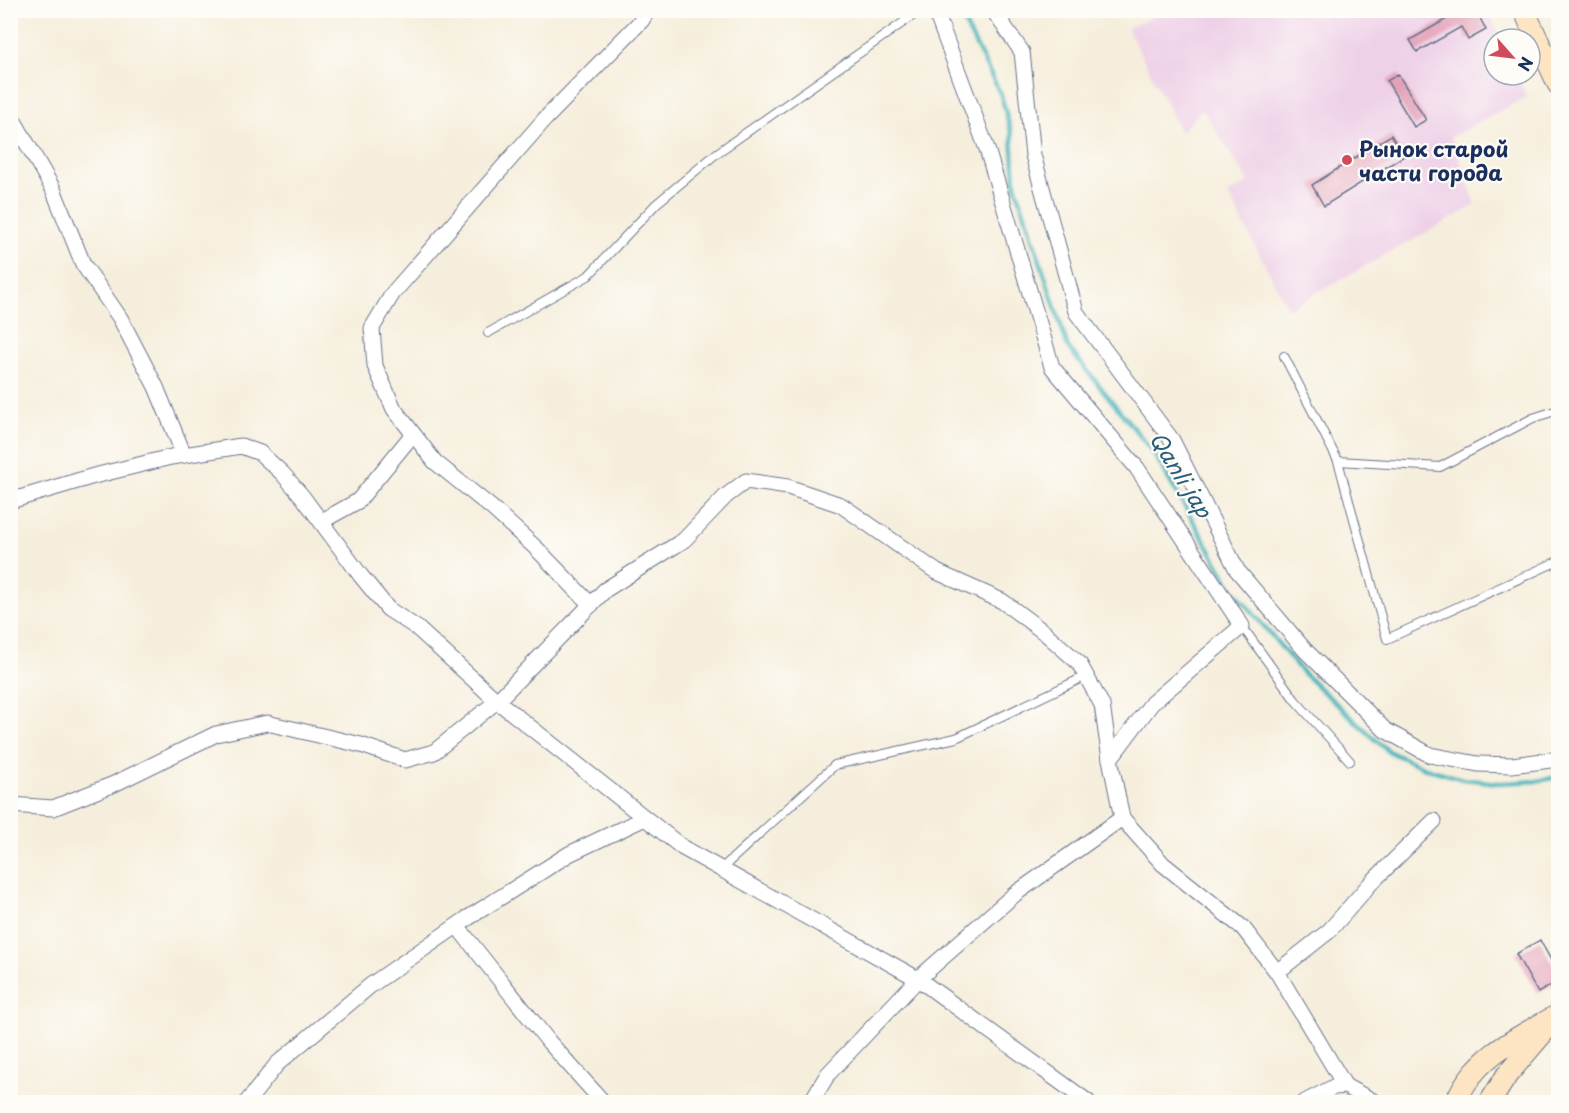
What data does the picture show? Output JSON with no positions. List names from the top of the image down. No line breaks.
{"water":["Qanli jap"],"places":["Рынок старой части города"],"north":"bottom right"}
